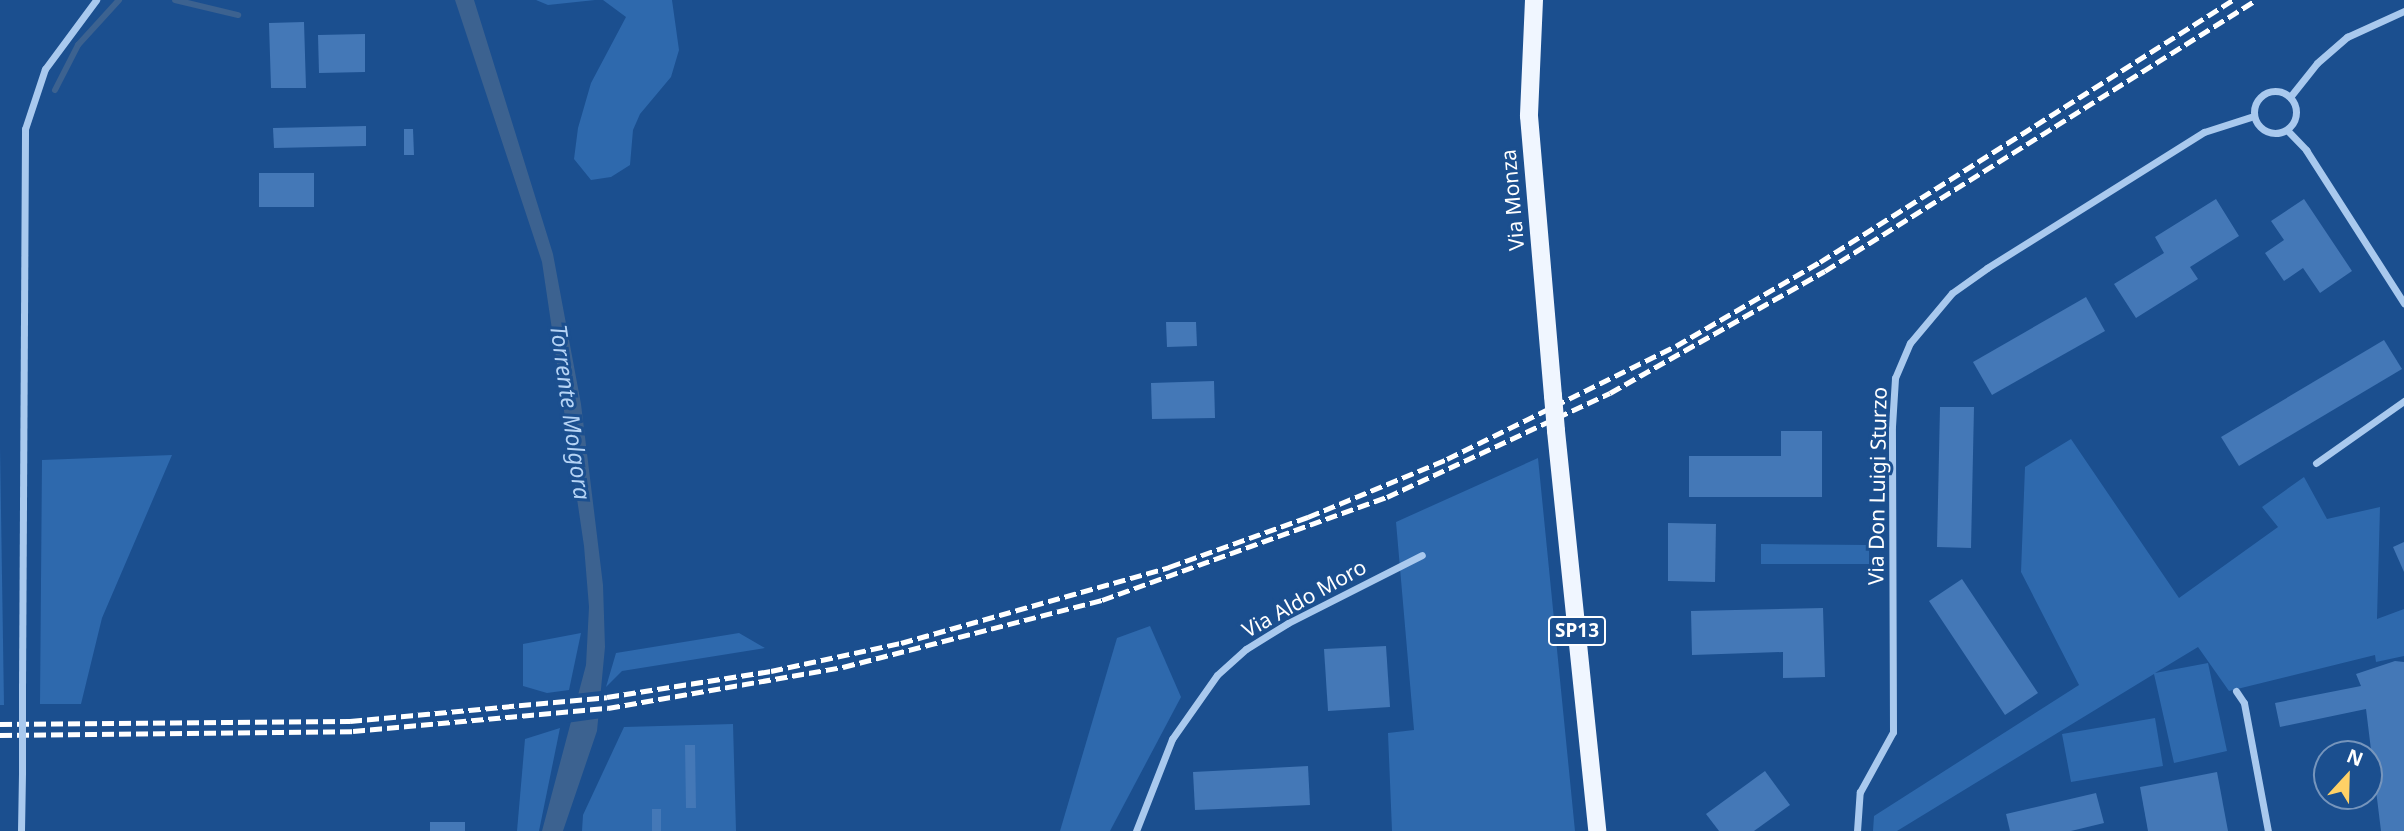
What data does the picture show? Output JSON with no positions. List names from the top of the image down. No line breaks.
{"streets":{"main road":["Via Monza","SP13"],"street":["Via Don Luigi Sturzo","Via Aldo Moro"]},"water":["Torrente Molgora"],"north":"top"}
